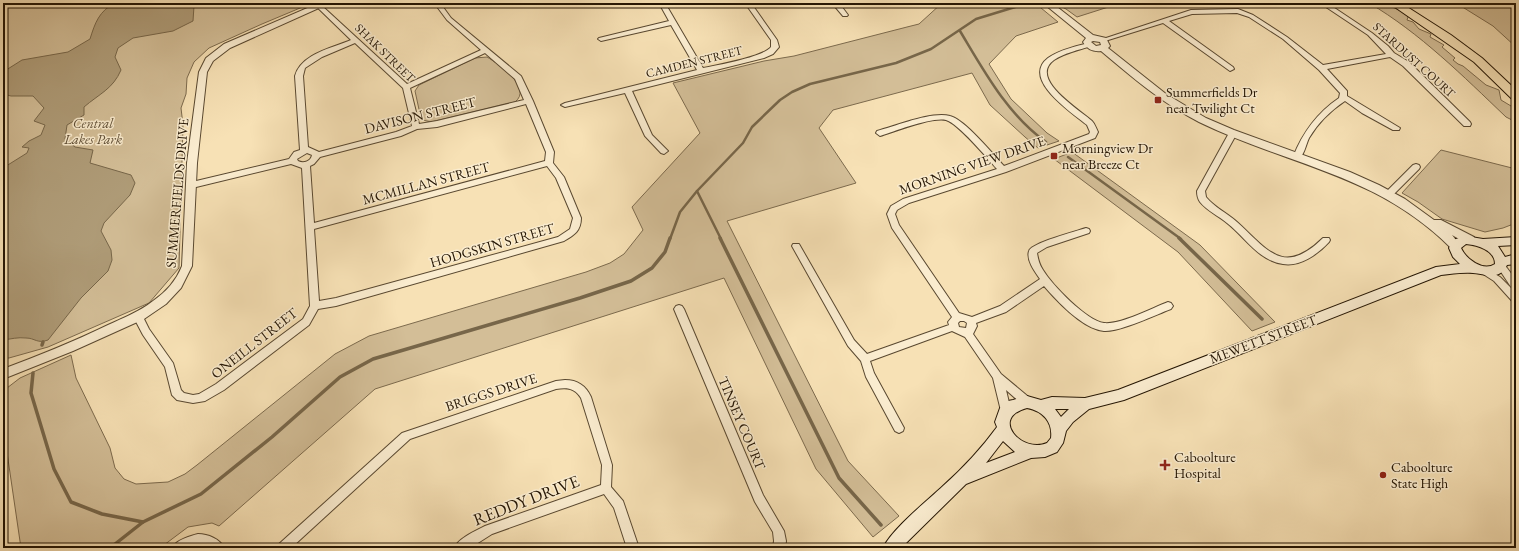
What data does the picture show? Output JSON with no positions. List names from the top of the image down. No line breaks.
{"streets":{"main road":["MEWETT STREET"],"street":["SHAK STREET","STARDUST COURT","CAMDEN STREET","DAVISON STREET","MORNING VIEW DRIVE","MCMILLAN STREET","SUMMERFIELDS DRIVE","HODGSKIN STREET","ONEILL STREET","BRIGGS DRIVE","TINSEY COURT","REDDY DRIVE"]},"crossings":[["SHAK STREET","DAVISON STREET"],["SHAK STREET","SUMMERFIELDS DRIVE"],["MCMILLAN STREET","HODGSKIN STREET"],["MCMILLAN STREET","ONEILL STREET"],["SUMMERFIELDS DRIVE","ONEILL STREET"],["HODGSKIN STREET","ONEILL STREET"],["BRIGGS DRIVE","REDDY DRIVE"]],"parks":["Central Lakes Park"],"places":{"transit":["Summerfields Dr near Twilight Ct","Morningview Dr near Breeze Ct"],"health":["Caboolture Hospital"],"other":["Caboolture State High"]}}
